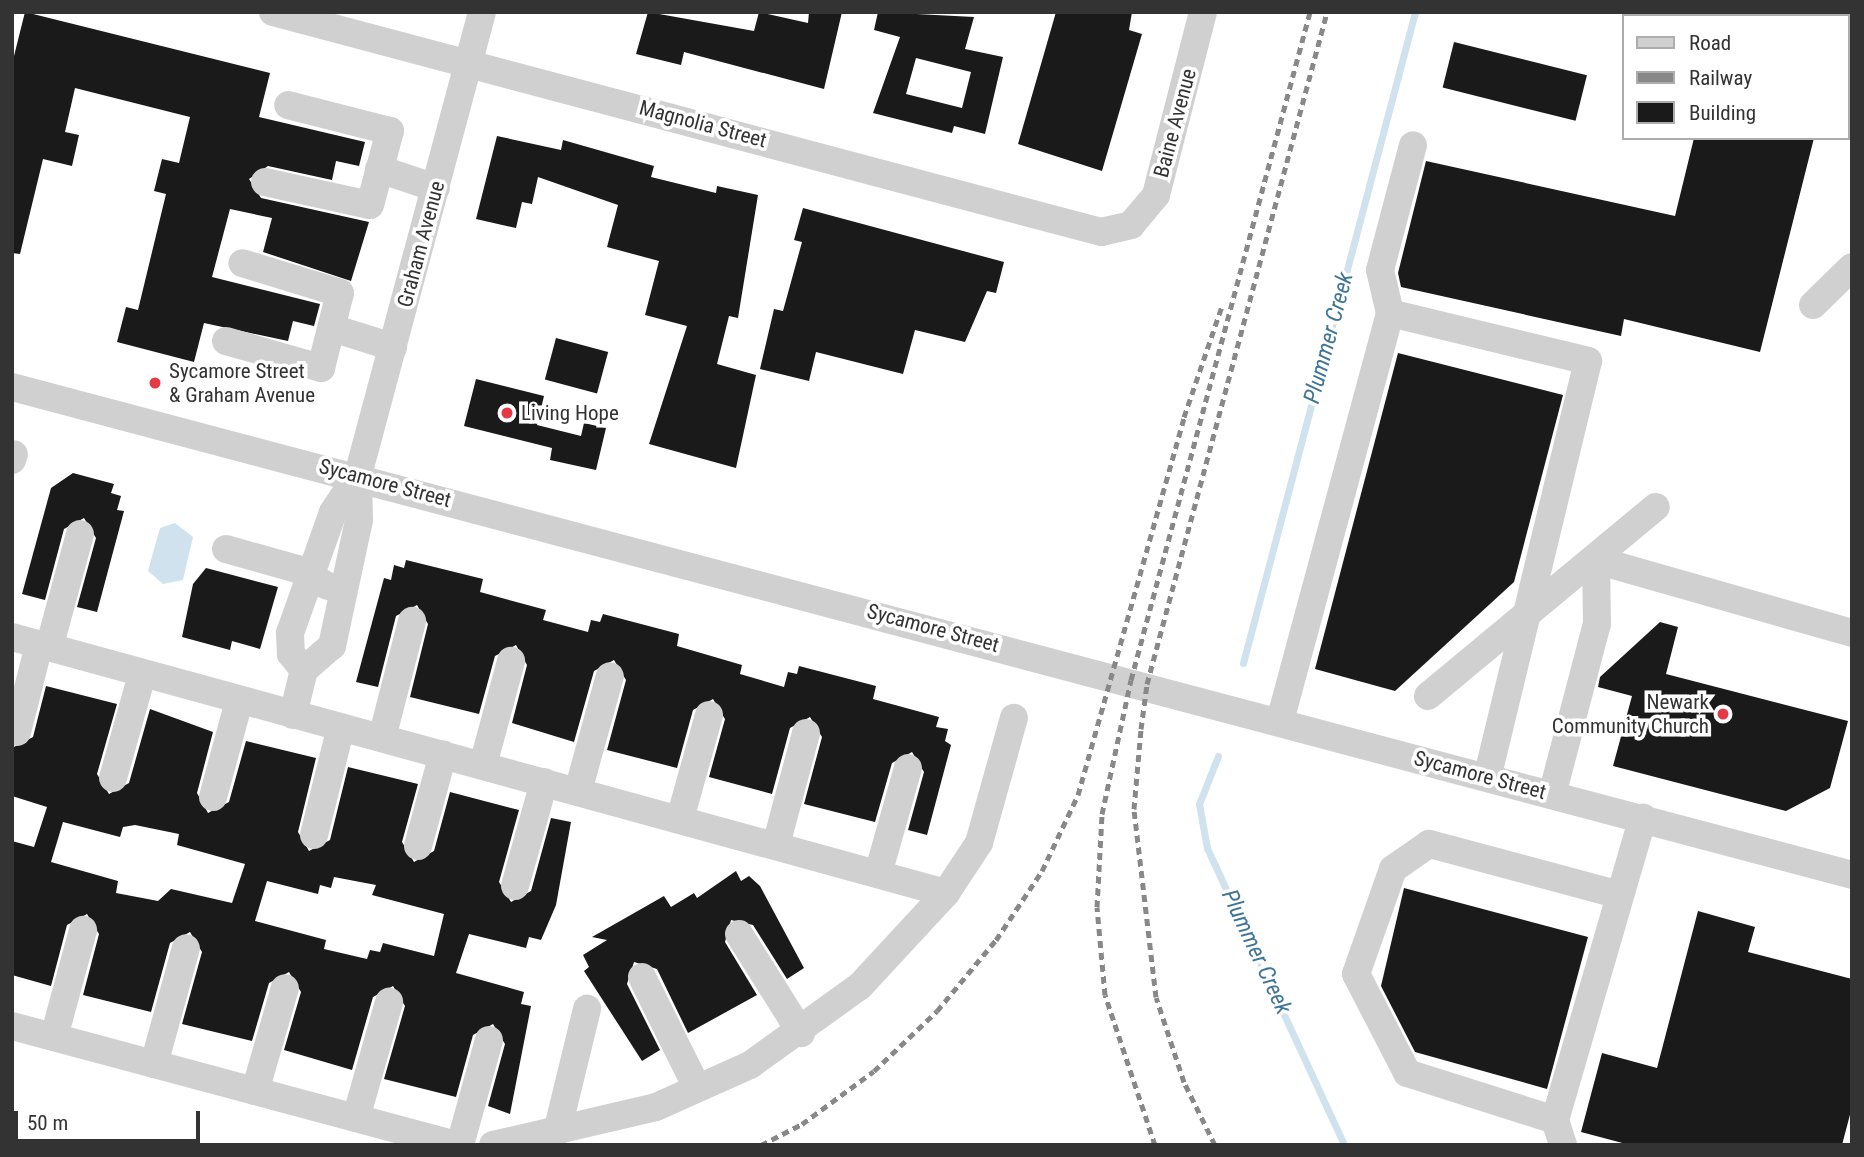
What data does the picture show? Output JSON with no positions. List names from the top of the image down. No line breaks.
{"streets":{"street":["Baine Avenue","Magnolia Street","Graham Avenue","Sycamore Street"]},"crossings":[["Baine Avenue","Magnolia Street"],["Magnolia Street","Graham Avenue"],["Graham Avenue","Sycamore Street"]],"water":["Plummer Creek"],"places":["Sycamore Street & Graham Avenue","Living Hope","Newark Community Church"],"legend":["Road","Railway","Building"],"scale_bar":"50 m"}
